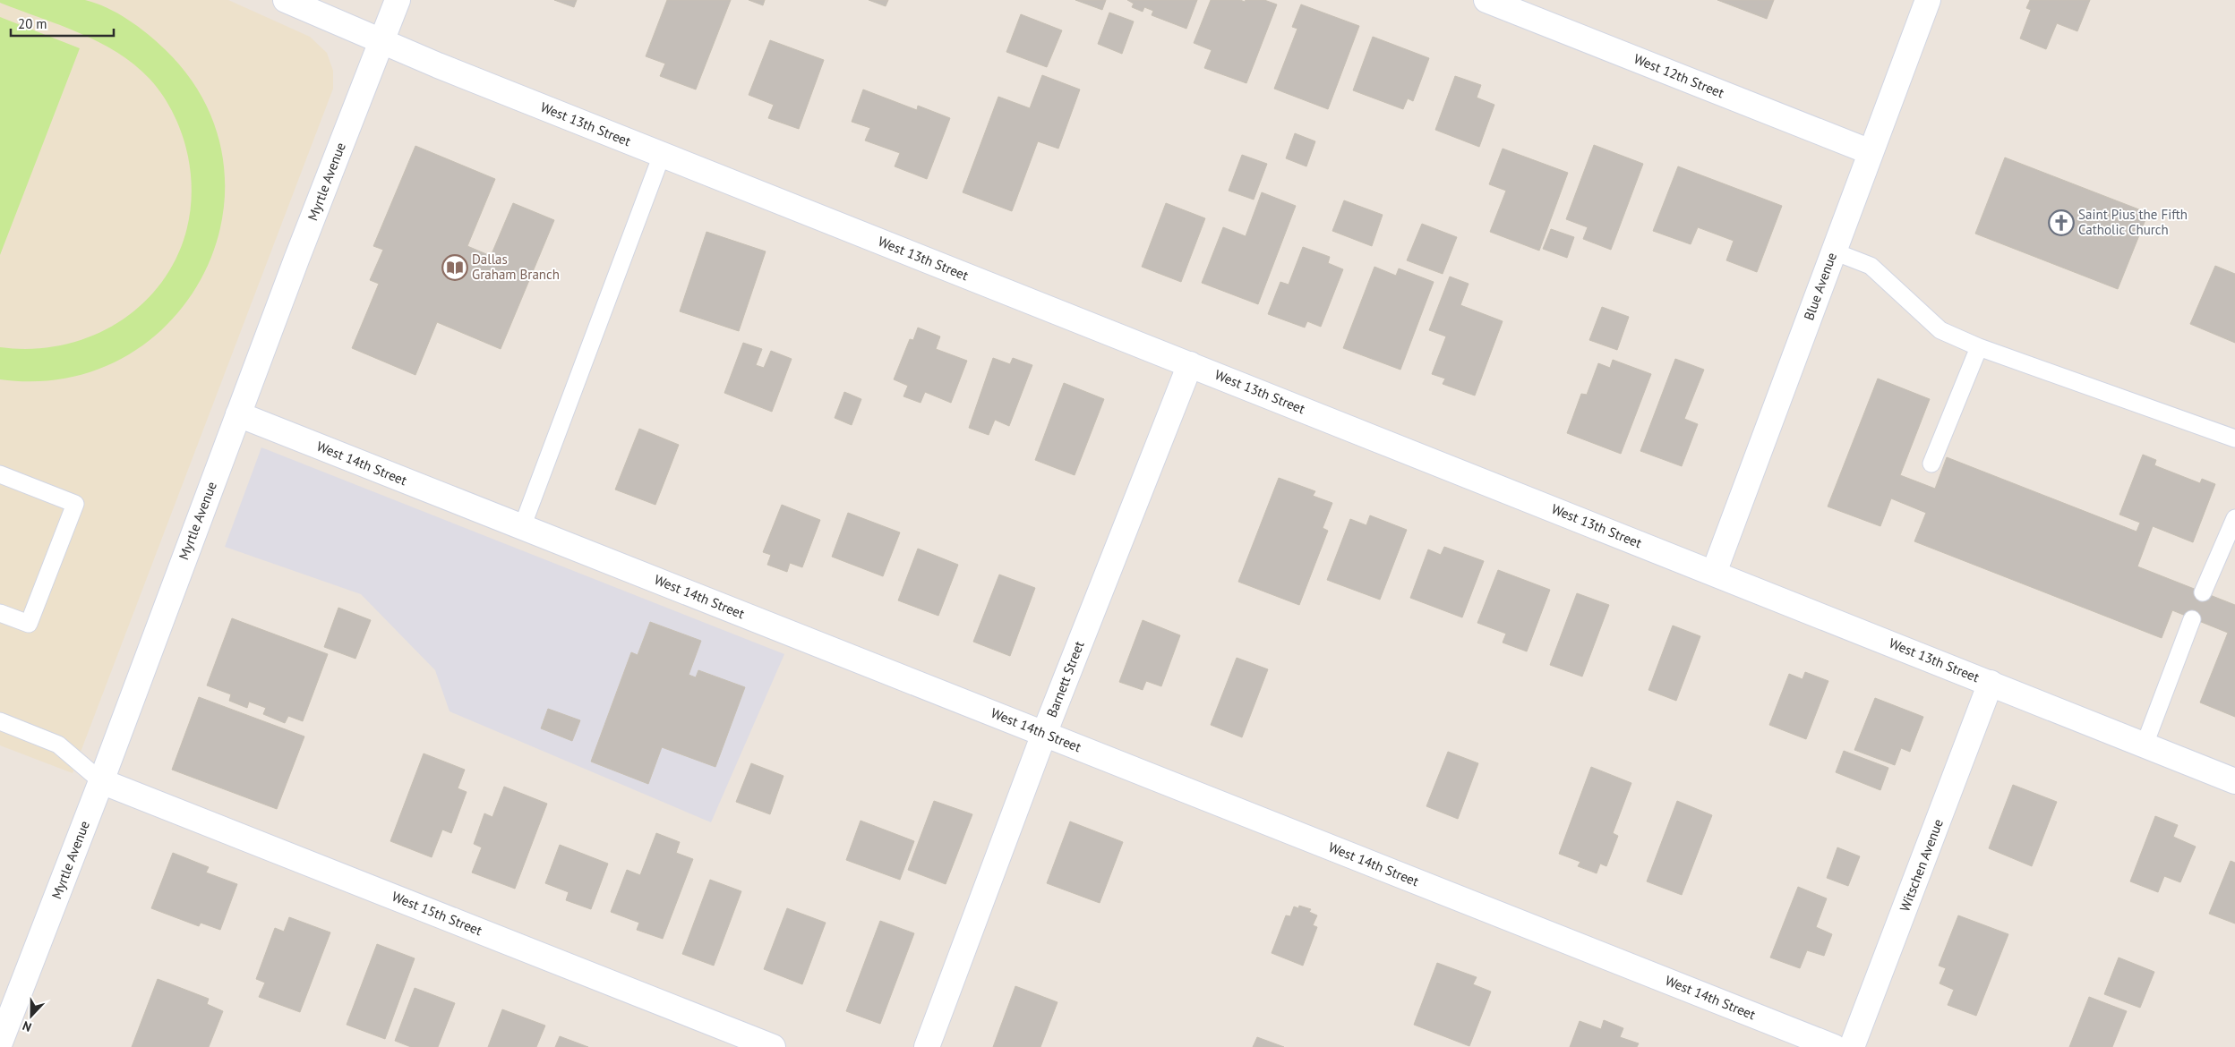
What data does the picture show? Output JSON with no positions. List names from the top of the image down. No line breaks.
{"streets":{"street":["West 12th Street","West 13th Street","Myrtle Avenue","Blue Avenue","West 14th Street","Barnett Street","Witschen Avenue","West 15th Street"]},"crossings":[["West 12th Street","Blue Avenue"],["West 13th Street","Myrtle Avenue"],["West 13th Street","Blue Avenue"],["West 13th Street","Barnett Street"],["West 13th Street","Witschen Avenue"],["Myrtle Avenue","West 14th Street"],["Myrtle Avenue","West 15th Street"],["West 14th Street","Barnett Street"]],"places":{"church":["Saint Pius the Fifth Catholic Church"],"library":["Dallas Graham Branch"]},"scale_bar":"20 m","north":"bottom"}
